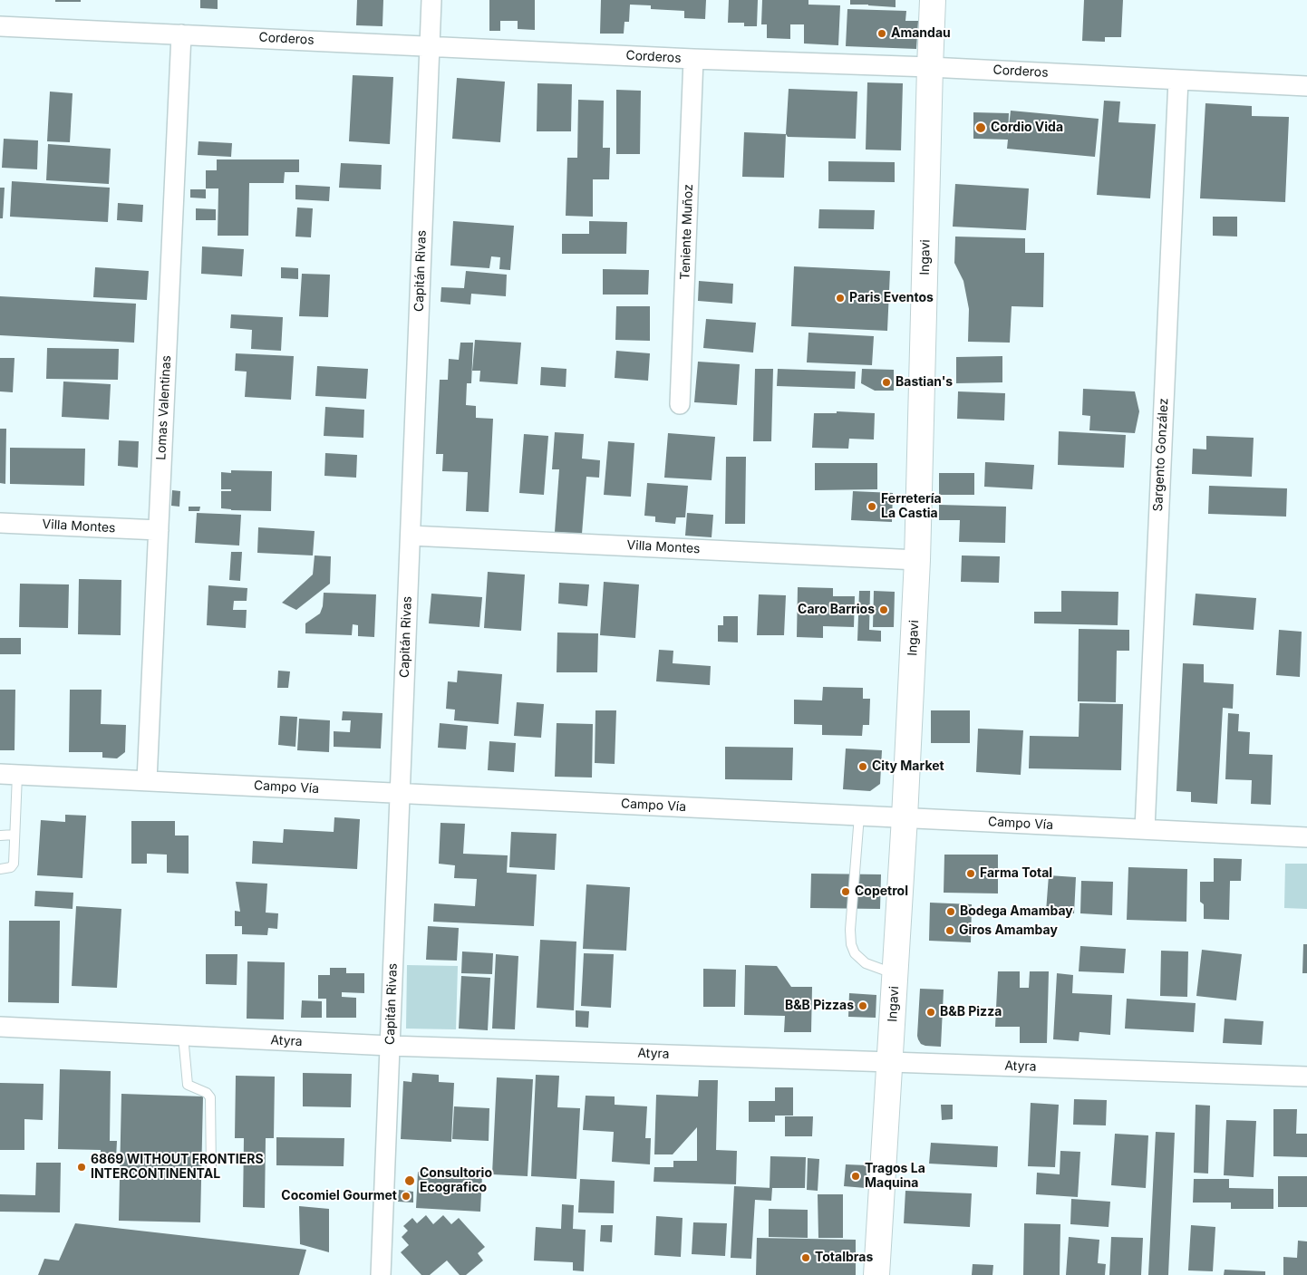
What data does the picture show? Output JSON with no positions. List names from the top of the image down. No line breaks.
{"streets":{"main road":["Ingavi"],"street":["Corderos","Teniente Muñoz","Capitán Rivas","Lomas Valentinas","Sargento González","Villa Montes","Campo Vía","Atyra"]},"crossings":[["Corderos","Teniente Muñoz"],["Corderos","Ingavi"],["Corderos","Capitán Rivas"],["Corderos","Lomas Valentinas"],["Corderos","Sargento González"],["Ingavi","Villa Montes"],["Ingavi","Campo Vía"],["Ingavi","Atyra"],["Capitán Rivas","Villa Montes"],["Capitán Rivas","Campo Vía"],["Capitán Rivas","Atyra"],["Lomas Valentinas","Villa Montes"],["Lomas Valentinas","Campo Vía"],["Sargento González","Campo Vía"]],"places":["Amandau","Cordio Vida","Paris Eventos","Bastian's","Ferretería La Castia","Caro Barrios","City Market","Farma Total","Copetrol","Bodega Amambay","Giros Amambay","B&B Pizzas","B&B Pizza","6869 WITHOUT FRONTIERS INTERCONTINENTAL","Tragos La Maquina","Consultorio Ecografico","Cocomiel Gourmet","Totalbras"]}
